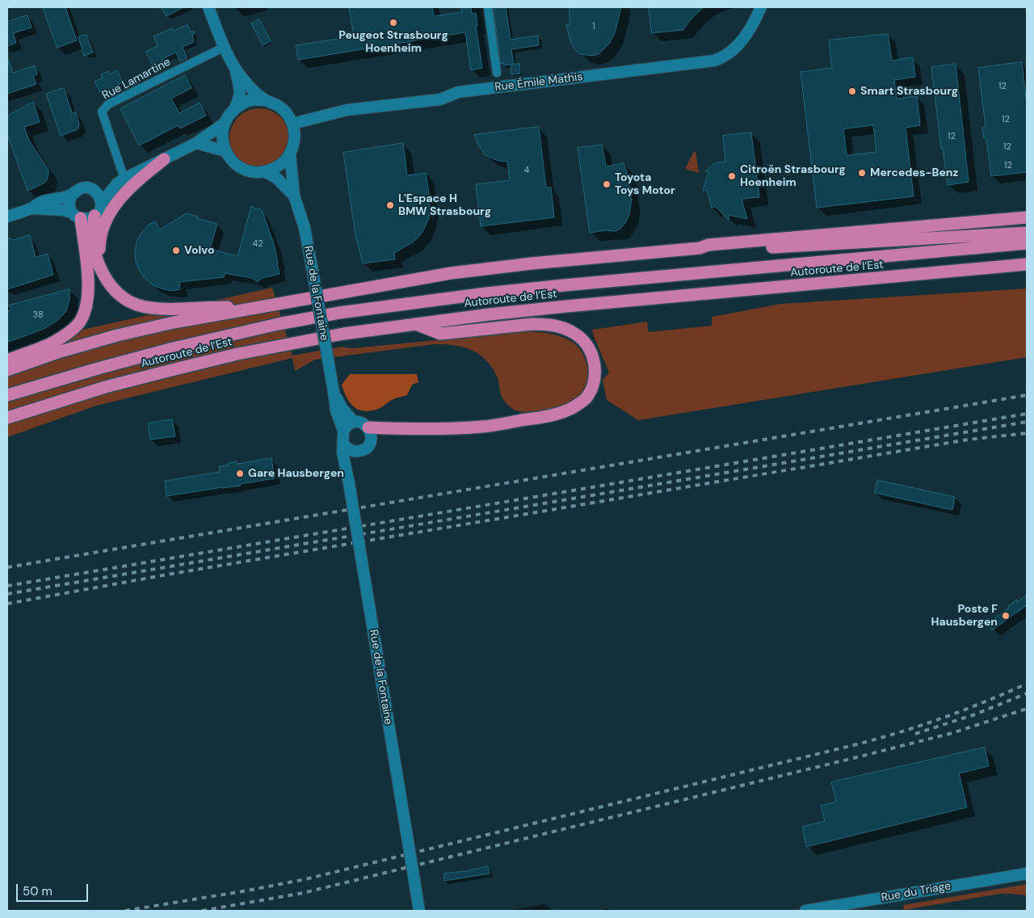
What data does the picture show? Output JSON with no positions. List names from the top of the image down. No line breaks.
{"streets":{"highway":["Autoroute de l’Est"],"street":["Rue Lamartine","Rue Émile Mathis","Rue de la Fontaine","Rue du Triage"]},"crossings":[["Rue Émile Mathis","Rue de la Fontaine"]],"places":["Peugeot Strasbourg Hoenheim","Smart Strasbourg","Mercedes-Benz","Citroën Strasbourg Hoenheim","Toyota Toys Motor","L'Espace H BMW Strasbourg","Volvo","Gare Hausbergen","Poste F Hausbergen"],"house_numbers":["1","12","12","12","12","12","4","42","38"],"scale_bar":"50 m"}
